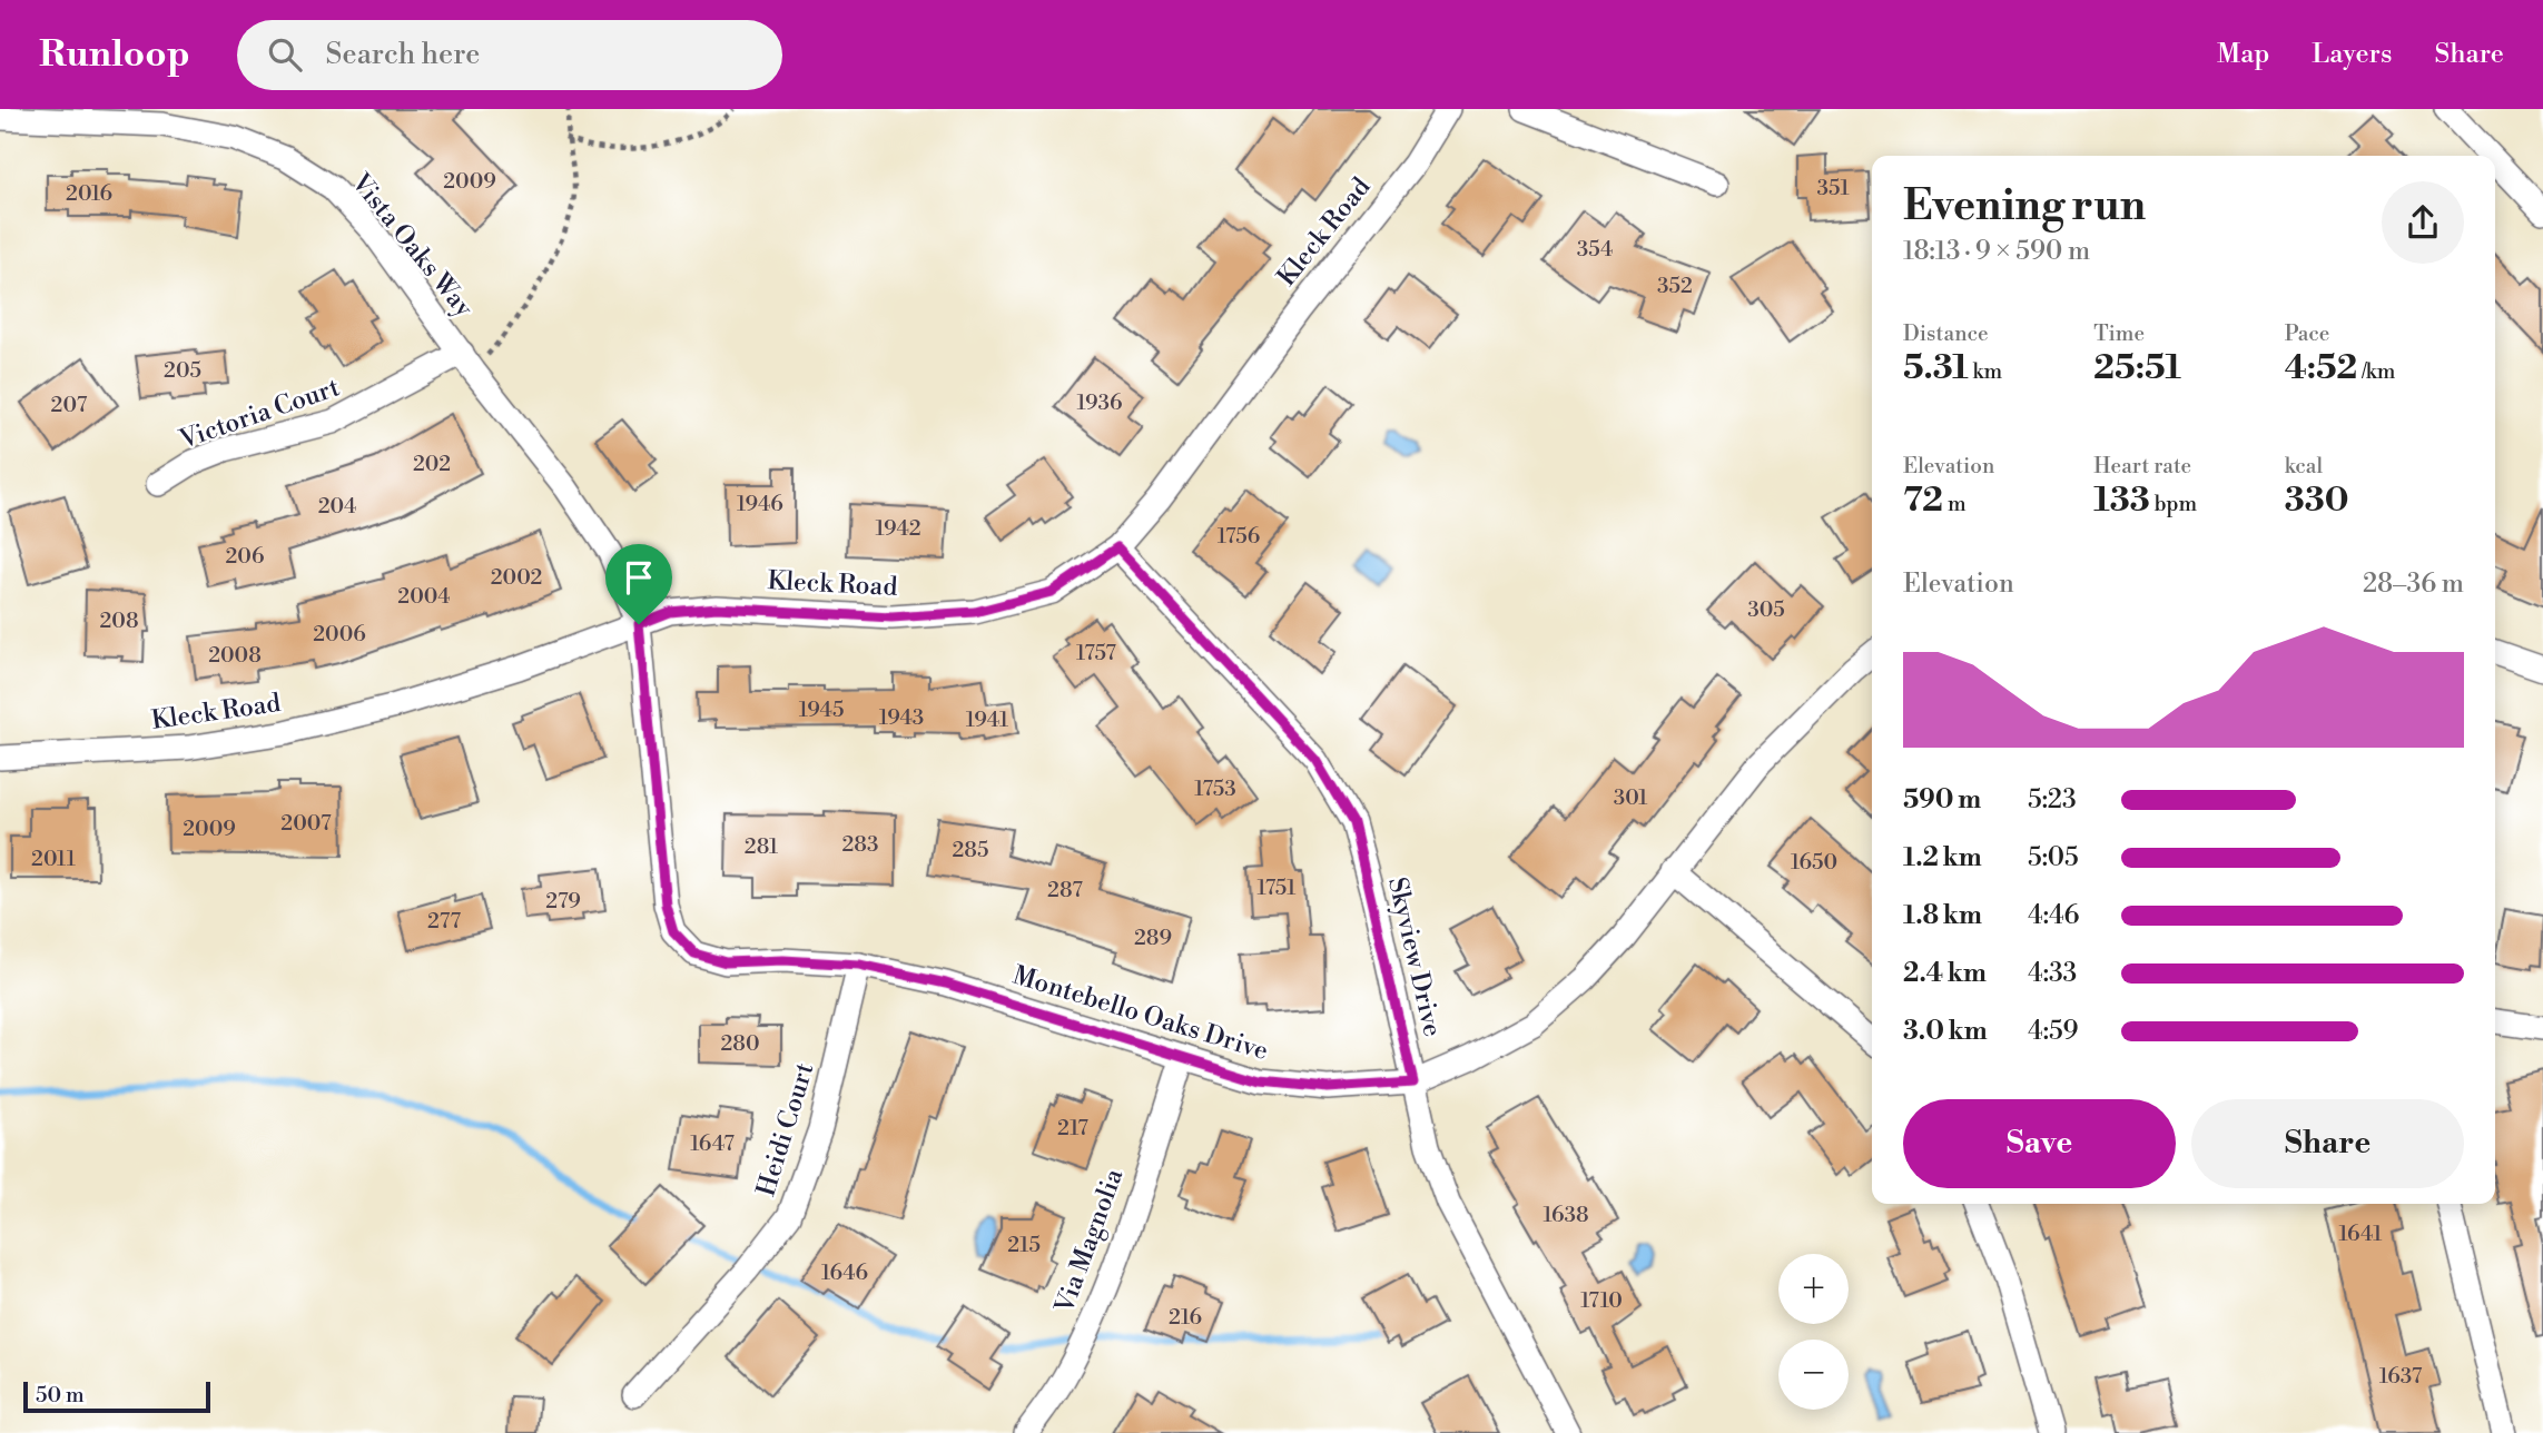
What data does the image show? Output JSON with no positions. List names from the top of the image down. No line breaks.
{"streets":{"street":["Kleck Road","Vista Oaks Way","Victoria Court","Skyview Drive","Montebello Oaks Drive","Heidi Court","Via Magnolia"]},"crossings":[["Kleck Road","Vista Oaks Way"],["Kleck Road","Skyview Drive"],["Kleck Road","Montebello Oaks Drive"],["Vista Oaks Way","Victoria Court"],["Vista Oaks Way","Montebello Oaks Drive"],["Skyview Drive","Montebello Oaks Drive"],["Montebello Oaks Drive","Heidi Court"],["Montebello Oaks Drive","Via Magnolia"]],"house_numbers":["2009","351","2016","354","352","205","1936","207","202","1946","204","1942","1756","206","2002","2004","305","208","2006","1757","2008","1945","1943","1941","1753","301","2007","2009","283","281","285","2011","1650","1751","287","279","277","289","280","217","1647","1638","1641","215","1646","1710","216","1637"],"scale_bar":"50 m","page":{"header":"Runloop","search":"Search here","nav":["Map","Layers","Share"],"heading":["Evening run","18:13 · 9 × 590 m"],"stats":[["Distance","5.31 km"],["Time","25:51"],["Pace","4:52 /km"],["Elevation","72 m"],["Heart rate","133 bpm"],["kcal","330"]],"chart":["Elevation","28–36 m"],"list":[{"name":"590 m","note":"5:23"},{"name":"1.2 km","note":"5:05"},{"name":"1.8 km","note":"4:46"},{"name":"2.4 km","note":"4:33"},{"name":"3.0 km","note":"4:59"}],"buttons":["Save","Share"],"map_buttons":["+","−"],"scale":"50 m"}}
